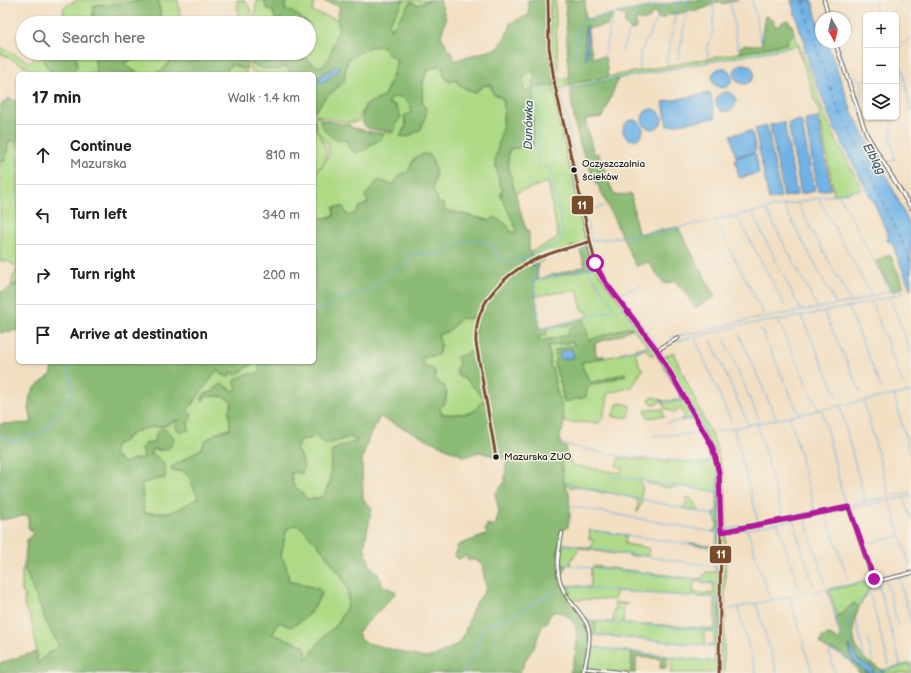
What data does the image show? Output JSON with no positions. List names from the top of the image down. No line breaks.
{"water":["Dunówka","Elbląg"],"places":["Oczyszczalnia ścieków","Mazurska ZUO"],"lines":["transit line 11"],"north":"bottom","page":{"map_buttons":["+","−"],"search":"Search here","heading":["17 min","Walk · 1.4 km"],"list":[["Continue","Mazurska","810 m"],["Turn left","340 m"],["Turn right","200 m"],"Arrive at destination"]}}
